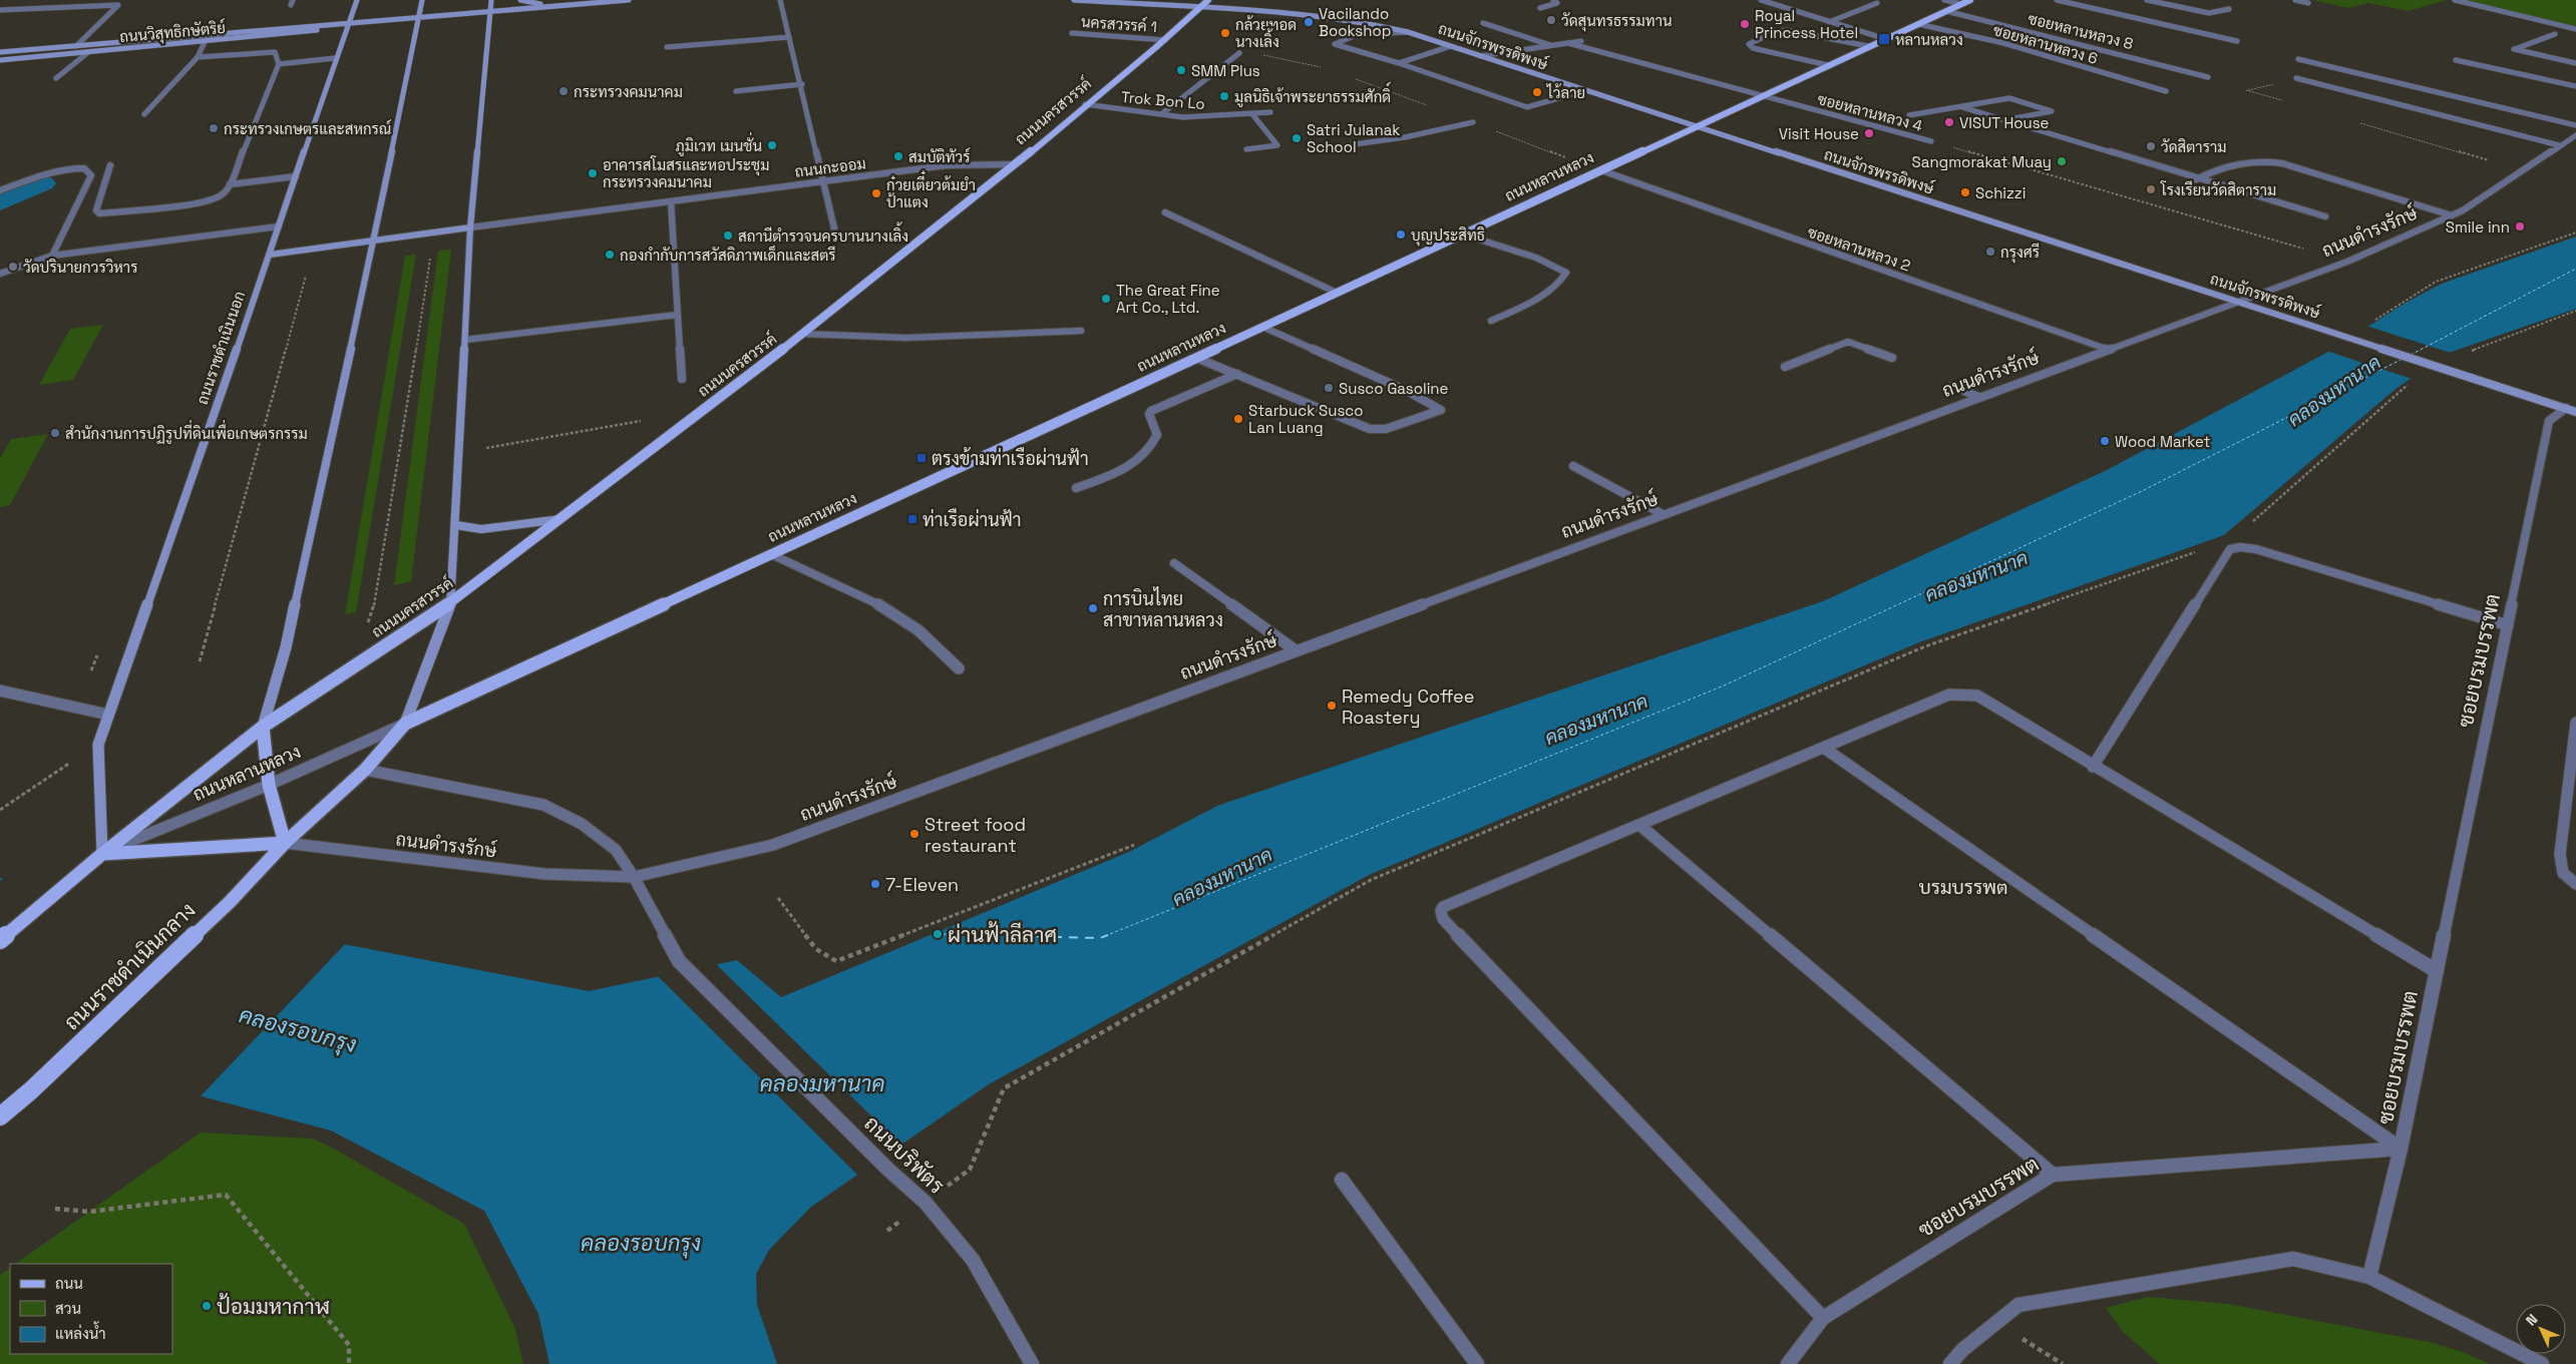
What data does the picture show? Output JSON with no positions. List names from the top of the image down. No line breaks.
{"streets":{"main road":["ถนนวิสุทธิกษัตริย์","ถนนจักรพรรดิพงษ์","ถนนนครสวรรค์","ถนนหลานหลวง","ถนนราชดำเนินนอก","ถนนราชดำเนินกลาง"],"street":["นครสวรรค์ 1","ซอยหลานหลวง 8","ซอยหลานหลวง 6","Trok Bon Lo","ซอยหลานหลวง 4","ถนนกะออม","ถนนดำรงรักษ์","ซอยหลานหลวง 2","ซอยบรมบรรพต","ถนนบริพัตร"]},"crossings":[["นครสวรรค์ 1","ถนนนครสวรรค์"],["ซอยหลานหลวง 8","ถนนหลานหลวง"],["ถนนวิสุทธิกษัตริย์","ถนนราชดำเนินนอก"],["ซอยหลานหลวง 6","ถนนหลานหลวง"],["ถนนจักรพรรดิพงษ์","ถนนนครสวรรค์"],["ถนนจักรพรรดิพงษ์","ถนนหลานหลวง"],["ถนนจักรพรรดิพงษ์","ถนนดำรงรักษ์"],["ถนนจักรพรรดิพงษ์","ซอยบรมบรรพต"],["Trok Bon Lo","ถนนนครสวรรค์"],["ถนนนครสวรรค์","ถนนกะออม"],["ซอยหลานหลวง 4","ถนนหลานหลวง"],["ซอยหลานหลวง 4","ถนนดำรงรักษ์"],["ถนนหลานหลวง","ถนนดำรงรักษ์"],["ถนนหลานหลวง","ซอยหลานหลวง 2"],["ถนนหลานหลวง","ถนนราชดำเนินนอก"],["ถนนหลานหลวง","ถนนราชดำเนินกลาง"],["ถนนดำรงรักษ์","ซอยหลานหลวง 2"],["ถนนดำรงรักษ์","ถนนราชดำเนินกลาง"],["ถนนดำรงรักษ์","ถนนบริพัตร"]],"districts":["บรมบรรพต"],"water":["คลองมหานาค","คลองรอบกรุง"],"places":{"other":["วัดสุนทรธรรมทาน","Vacilando Bookshop","Royal Princess Hotel","กล้วยทอด นางเลิ้ง","SMM Plus","กระทรวงคมนาคม","ไว้ลาย","มูลนิธิเจ้าพระยาธรรมศักดิ์","VISUT House","กระทรวงเกษตรและสหกรณ์","Visit House","Satri Julanak School","ภูมิเวท เมนชั่น","วัดสิตาราม","สมบัติทัวร์","Sangmorakat Muay","อาคารสโมสรและหอประชุม กระทรวงคมนาคม","โรงเรียนวัดสิตาราม","Schizzi","ก๋วยเตี๋ยวต้มยำ ป้าแตง","Smile inn","บุญประสิทธิ","สถานีตำรวจนครบานนางเลิ้ง","กรุงศรี","กองกำกับการสวัสดิภาพเด็กและสตรี","วัดปรินายกวรวิหาร","The Great Fine Art Co., Ltd.","Susco Gasoline","Starbuck Susco Lan Luang","สำนักงานการปฏิรูปที่ดินเพื่อเกษตรกรรม","Wood Market","การบินไทย สาขาหลานหลวง","Remedy Coffee Roastery","Street food restaurant","7-Eleven","ผ่านฟ้าลีลาศ","ป้อมมหากาฬ"],"transit":["หลานหลวง","ตรงข้ามท่าเรือผ่านฟ้า","ท่าเรือผ่านฟ้า"]},"legend":["ถนน","สวน","แหล่งน้ำ"],"north":"top left"}
